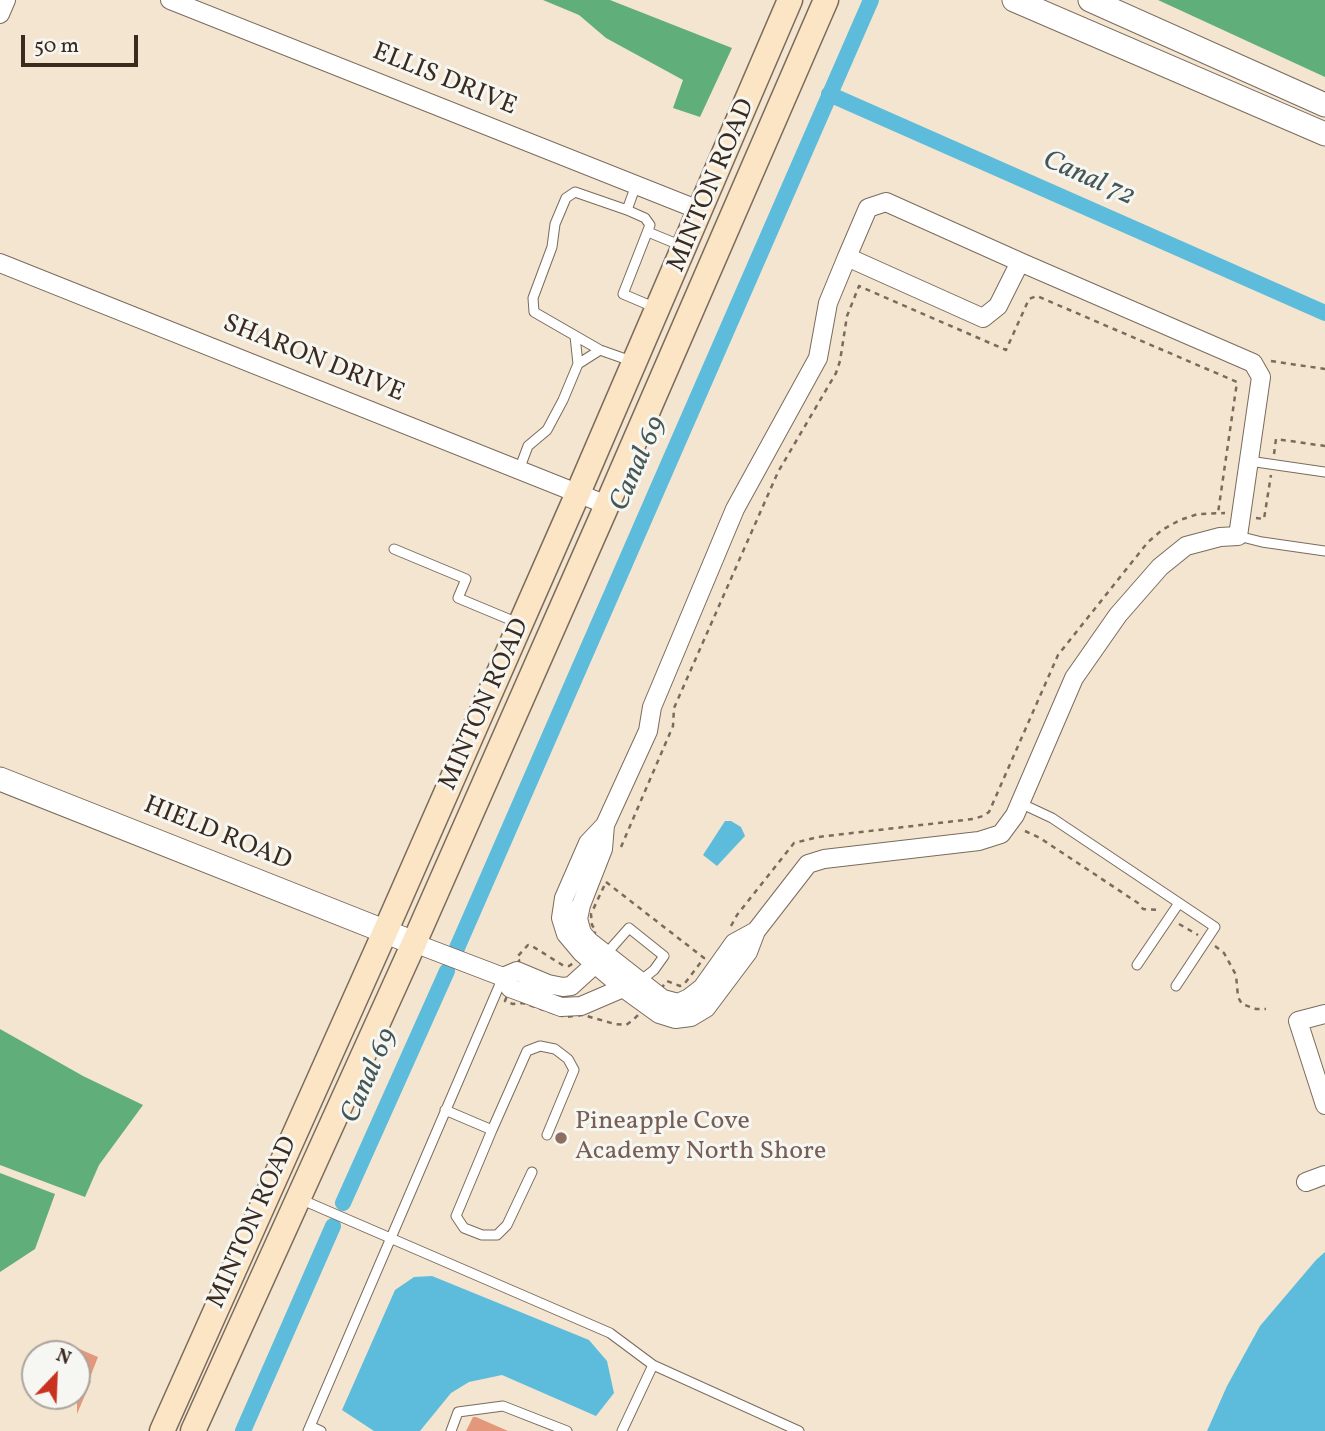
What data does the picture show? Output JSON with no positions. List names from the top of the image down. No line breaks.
{"streets":{"main road":["MINTON ROAD"],"street":["ELLIS DRIVE","SHARON DRIVE","HIELD ROAD"]},"crossings":[["ELLIS DRIVE","MINTON ROAD"],["MINTON ROAD","SHARON DRIVE"],["MINTON ROAD","HIELD ROAD"]],"water":["Canal 72","Canal 69"],"places":["Pineapple Cove Academy North Shore"],"scale_bar":"50 m","north":"top right"}
